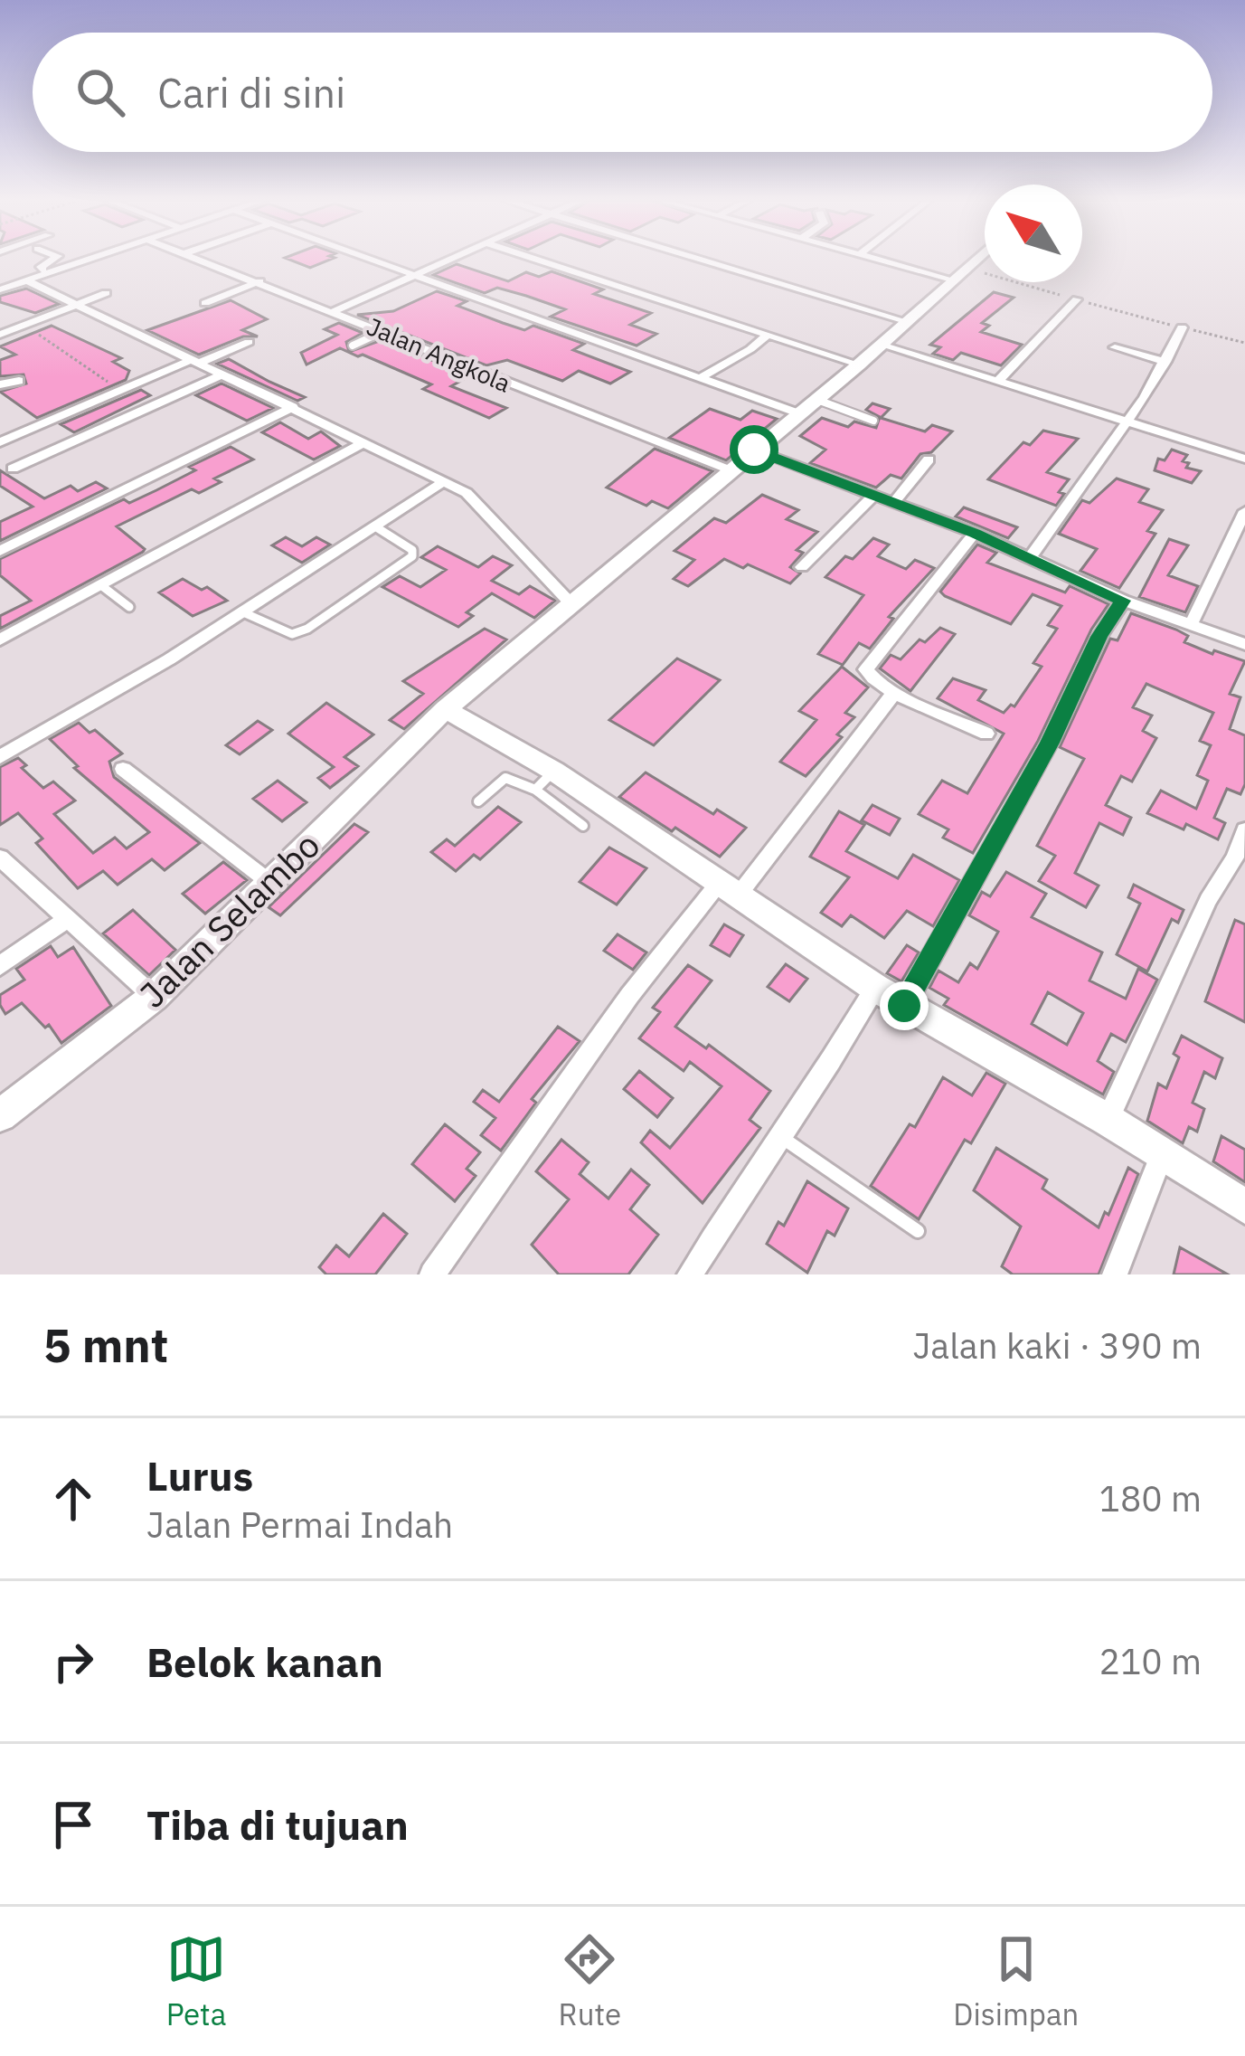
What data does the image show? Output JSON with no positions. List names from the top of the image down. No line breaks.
{"streets":{"street":["Jalan Angkola","Jalan Selambo"]},"crossings":[["Jalan Angkola","Jalan Selambo"]],"north":"top left","page":{"search":"Cari di sini","heading":["5 mnt","Jalan kaki · 390 m"],"list":[["Lurus","Jalan Permai Indah","180 m"],["Belok kanan","210 m"],"Tiba di tujuan"],"nav":["Peta","Rute","Disimpan"]}}
